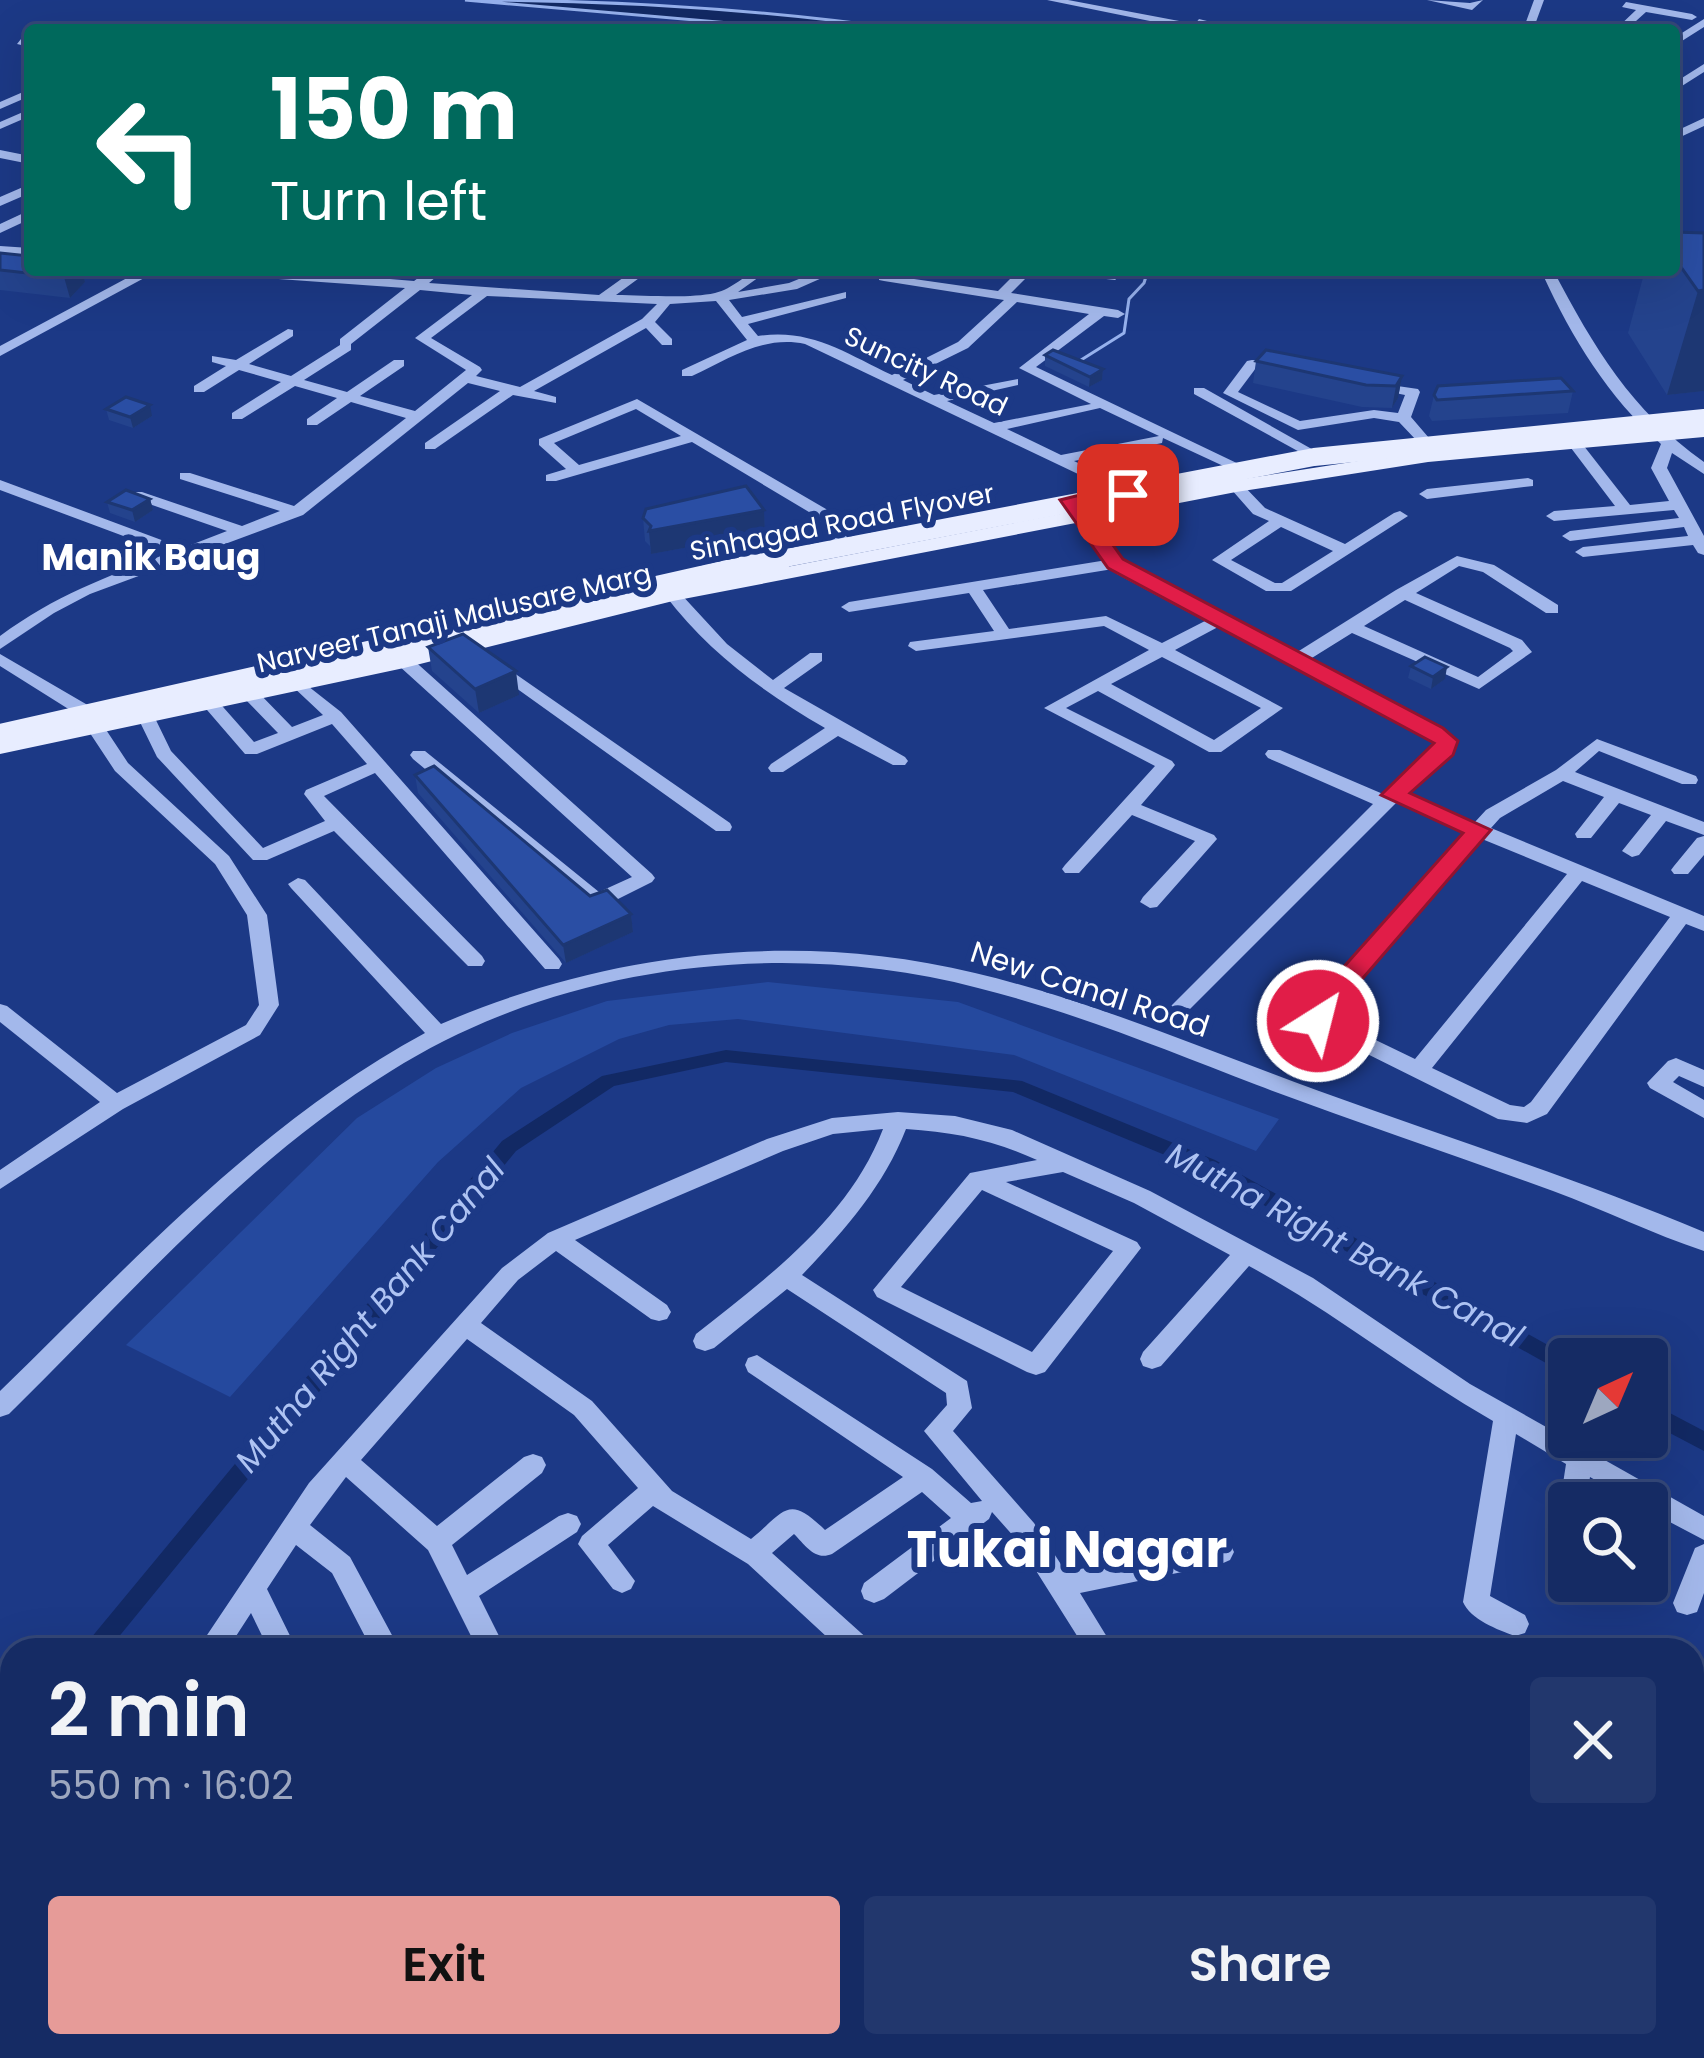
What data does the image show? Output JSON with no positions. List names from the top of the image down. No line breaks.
{"streets":{"main road":["Sinhagad Road Flyover","Narveer Tanaji Malusare Marg"],"street":["Suncity Road","New Canal Road"]},"crossings":[["Suncity Road","Narveer Tanaji Malusare Marg"],["Sinhagad Road Flyover","Narveer Tanaji Malusare Marg"]],"districts":["Manik Baug","Tukai Nagar"],"water":["Mutha Right Bank Canal"],"north":"top right","page":{"turn":["150 m","Turn left"],"heading":["2 min","550 m · 16:02"],"buttons":["Exit","Share"]}}
